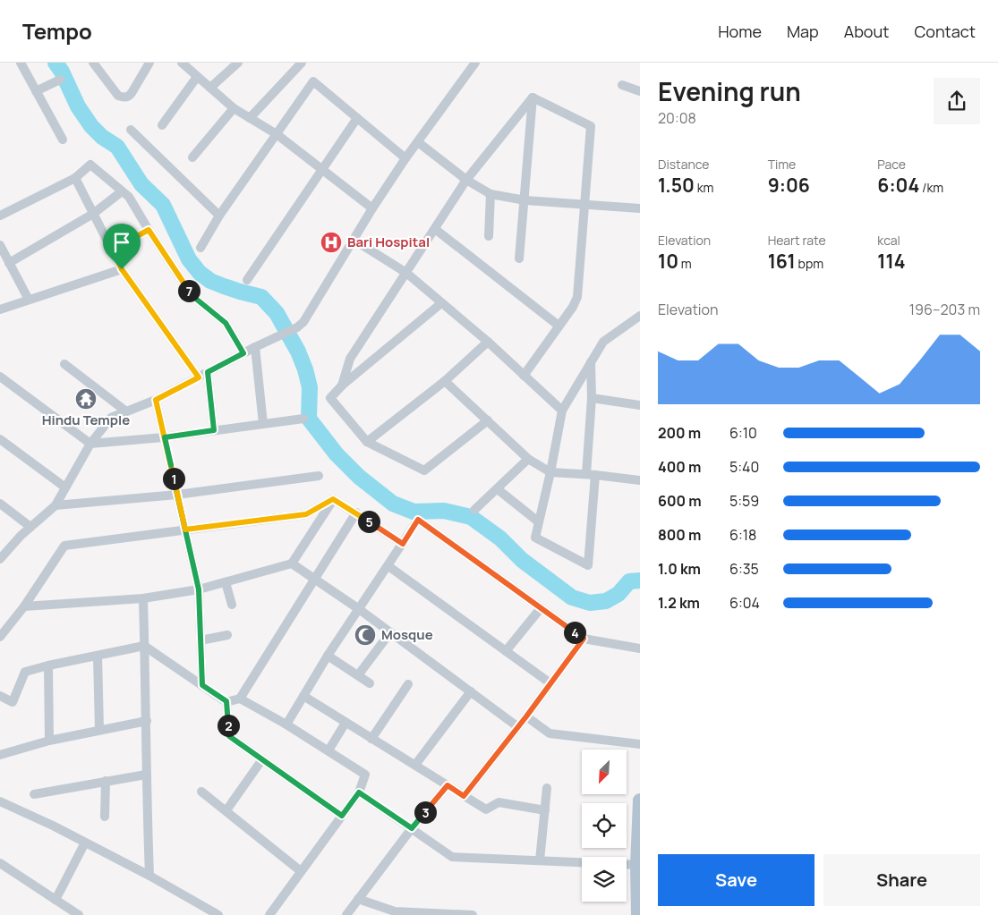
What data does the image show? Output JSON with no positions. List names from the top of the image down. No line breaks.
{"places":{"hospital":["Bari Hospital"],"temple":["Hindu Temple"],"mosque":["Mosque"]},"north":"bottom left","page":{"header":"Tempo","nav":["Home","Map","About","Contact"],"heading":["Evening run","20:08"],"stats":[["Distance","1.50 km"],["Time","9:06"],["Pace","6:04 /km"],["Elevation","10 m"],["Heart rate","161 bpm"],["kcal","114"]],"pins":["7","1","5","4","2","3"],"chart":["Elevation","196–203 m"],"list":[{"name":"200 m","note":"6:10"},{"name":"400 m","note":"5:40"},{"name":"600 m","note":"5:59"},{"name":"800 m","note":"6:18"},{"name":"1.0 km","note":"6:35"},{"name":"1.2 km","note":"6:04"}],"buttons":["Save","Share"]}}
